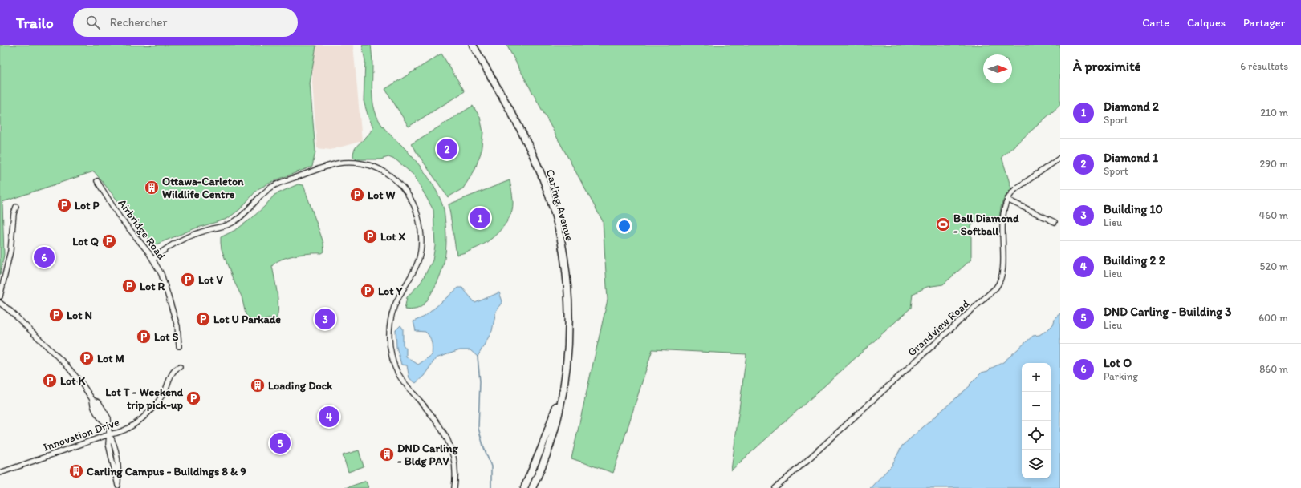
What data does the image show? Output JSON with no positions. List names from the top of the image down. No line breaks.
{"streets":{"main road":["Carling Avenue"],"street":["Airbridge Road","Grandview Road","Innovation Drive"]},"places":{"building":["Ottawa-Carleton Wildlife Centre","Loading Dock","DND Carling - Bldg PAV","Carling Campus - Buildings 8 & 9"],"parking":["Lot W","Lot P","Lot X","Lot Q","Lot V","Lot R","Lot Y","Lot N","Lot U Parkade","Lot S","Lot M","Lot K","Lot T - Weekend trip pick-up"],"sports":["Ball Diamond - Softball"]},"north":"right","page":{"header":"Trailo","search":"Rechercher","nav":["Carte","Calques","Partager"],"heading":["À proximité","6 résultats"],"list":[{"mark":"1","name":"Diamond 2","note":"Sport","value":"210 m"},{"mark":"2","name":"Diamond 1","note":"Sport","value":"290 m"},{"mark":"3","name":"Building 10","note":"Lieu","value":"460 m"},{"mark":"4","name":"Building 2 2","note":"Lieu","value":"520 m"},{"mark":"5","name":"DND Carling - Building 3","note":"Lieu","value":"600 m"},{"mark":"6","name":"Lot O","note":"Parking","value":"860 m"}],"pins":["2","1","6","3","4","5"],"map_buttons":["+","−"]}}
